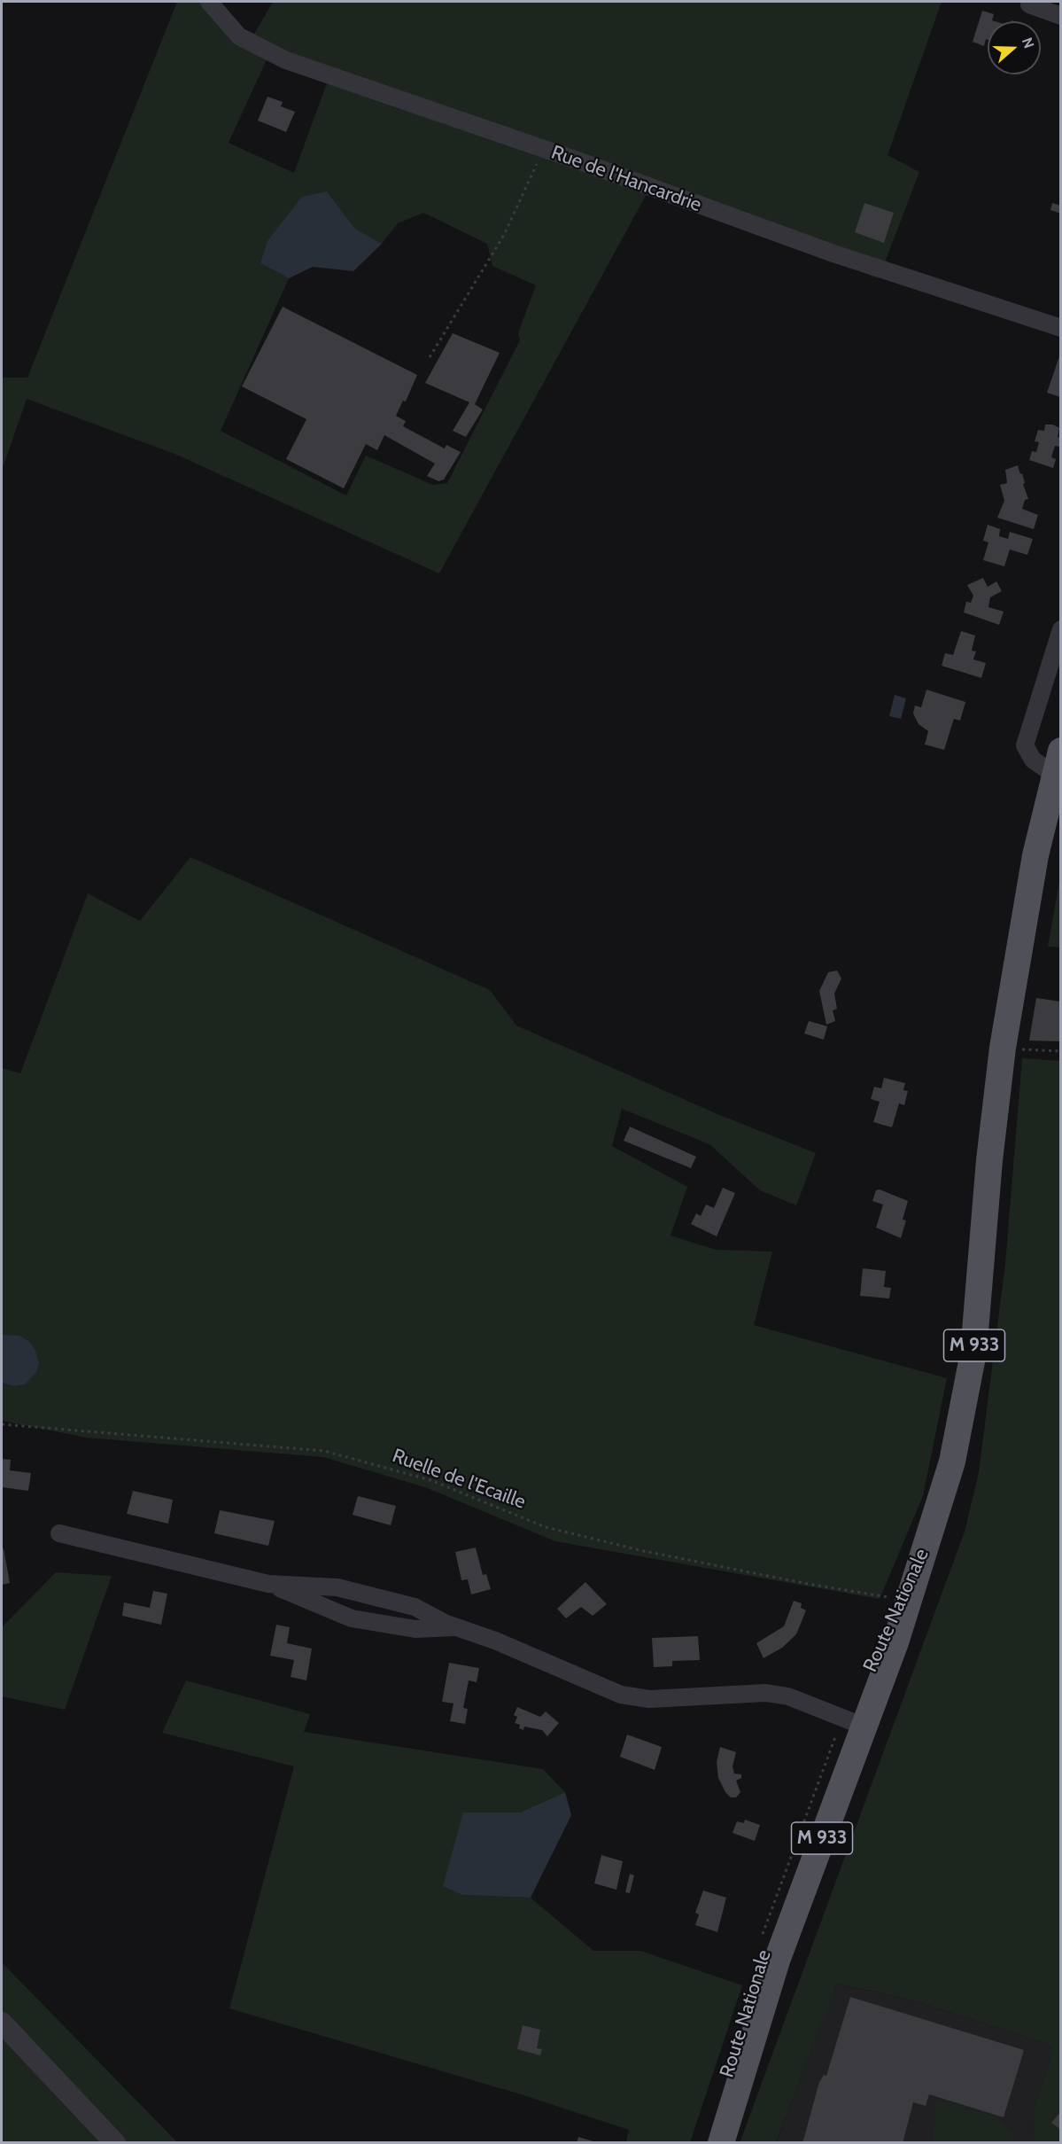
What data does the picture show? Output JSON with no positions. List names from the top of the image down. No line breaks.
{"streets":{"main road":["M 933","Route Nationale"],"street":["Rue de l'Hancardrie"],"path":["Ruelle de l'Ecaille"]},"crossings":[["M 933","Route Nationale"],["Ruelle de l'Ecaille","Route Nationale"]],"north":"right"}
